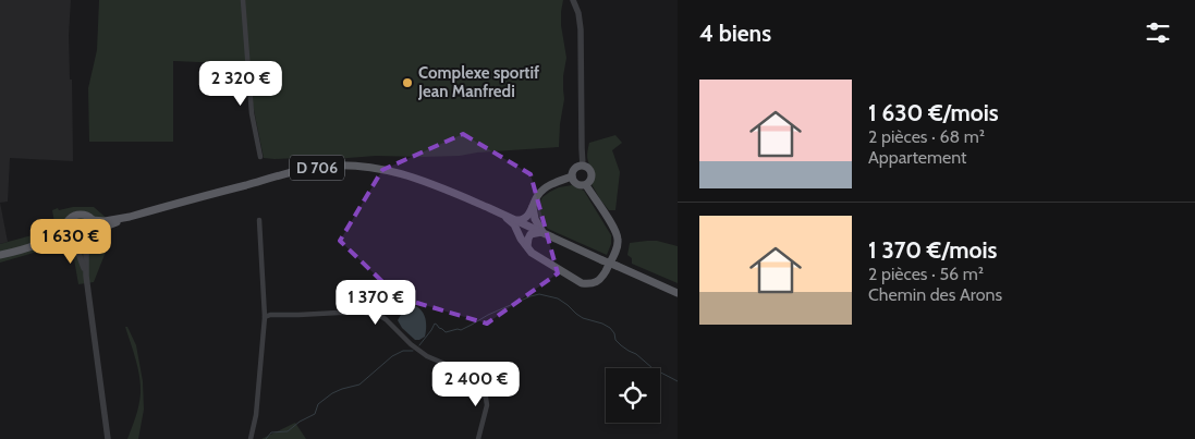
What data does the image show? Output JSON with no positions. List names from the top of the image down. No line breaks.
{"streets":{"main road":["D 706"]},"places":["Complexe sportif Jean Manfredi"],"page":{"heading":"4 biens","price":["2 320 €","1 630 €","1 370 €","2 400 €"],"list":[{"name":"1 630 €/mois","note":"2 pièces · 68 m² · Appartement"},{"name":"1 370 €/mois","note":"2 pièces · 56 m² · Chemin des Arons"}]}}
